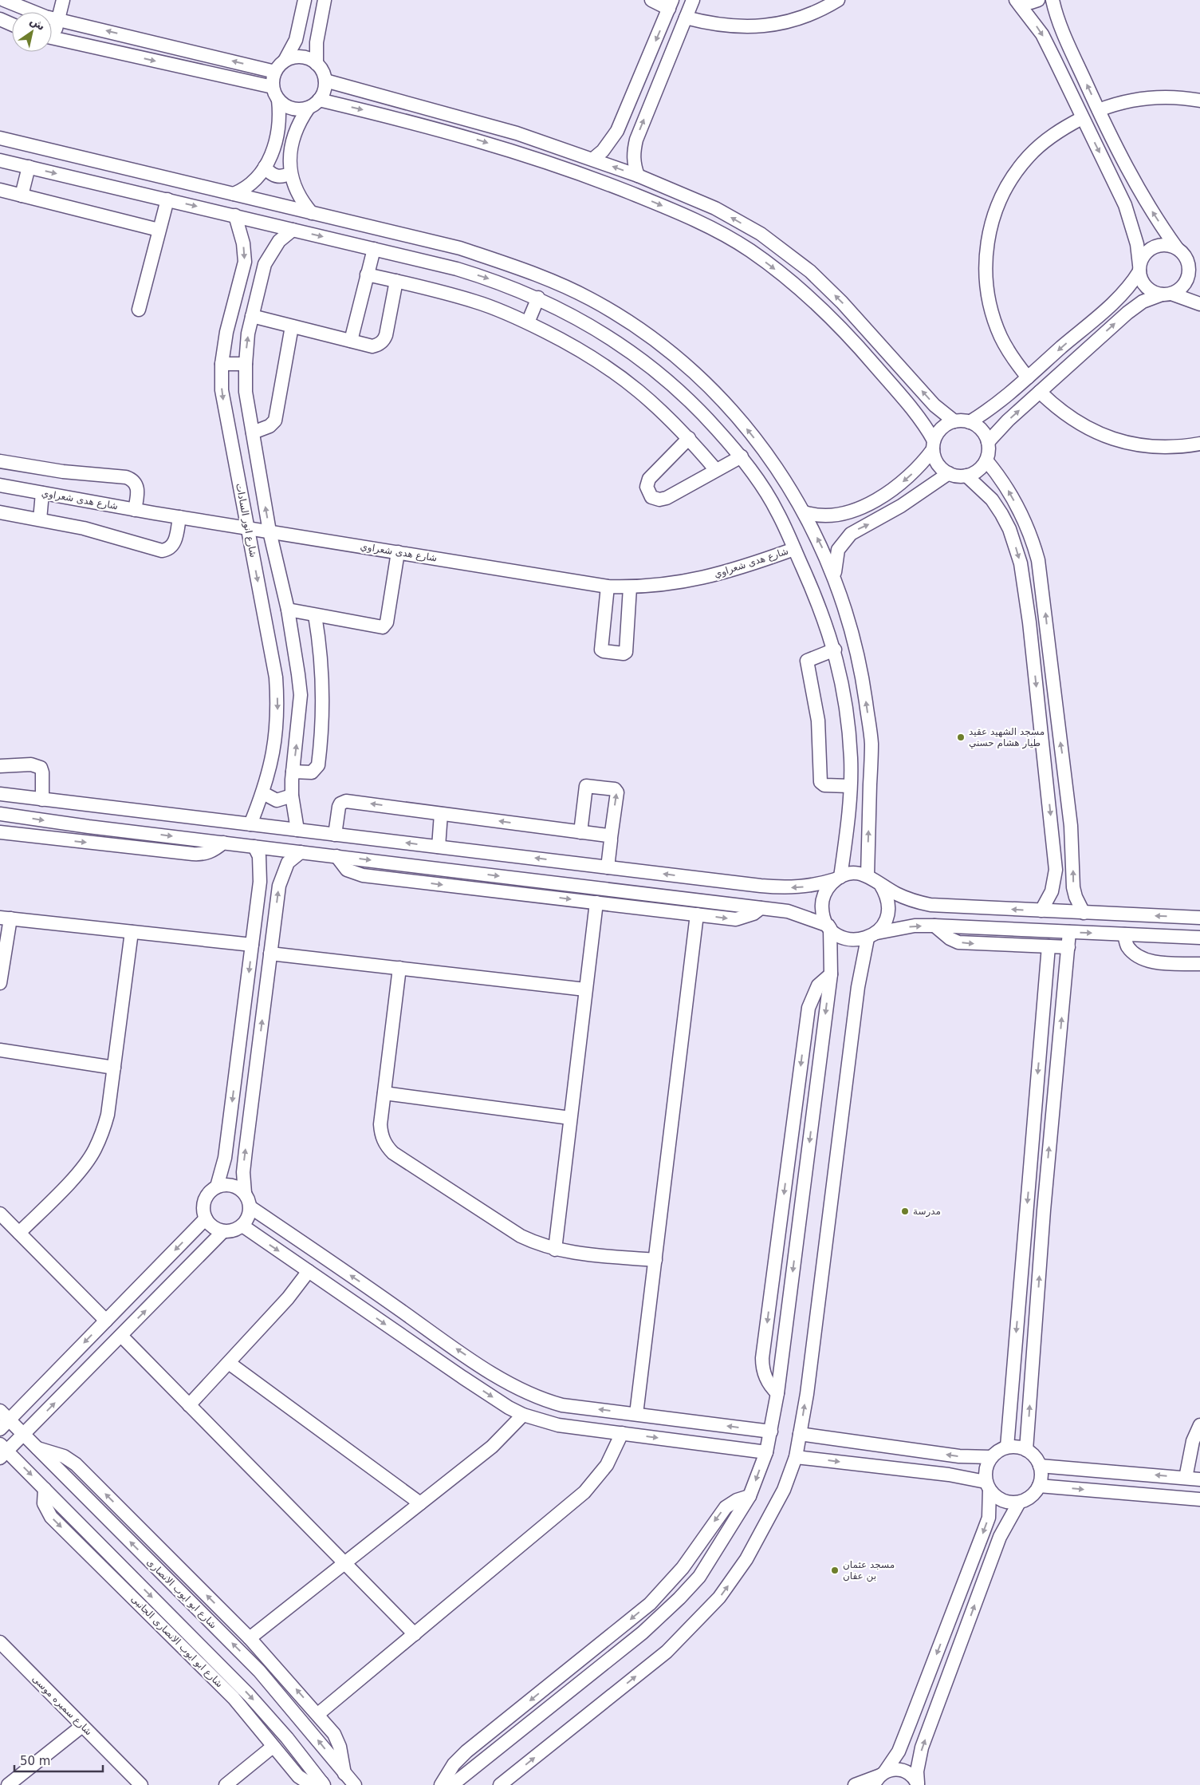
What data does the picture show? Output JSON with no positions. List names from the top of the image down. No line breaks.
{"streets":{"street":["شارع هدى شعراوي","شارع انور السادات","شارع ابو ايوب الانصارى","شارع ابو ايوب الانصارى الجانبى","شارع سميره موسى"]},"crossings":[["شارع هدى شعراوي","شارع انور السادات"]],"places":["مسجد الشهيد عقيد طيار هشام حسني","مدرسة","مسجد عثمان بن عفان"],"scale_bar":"50 m","north":"top right"}
